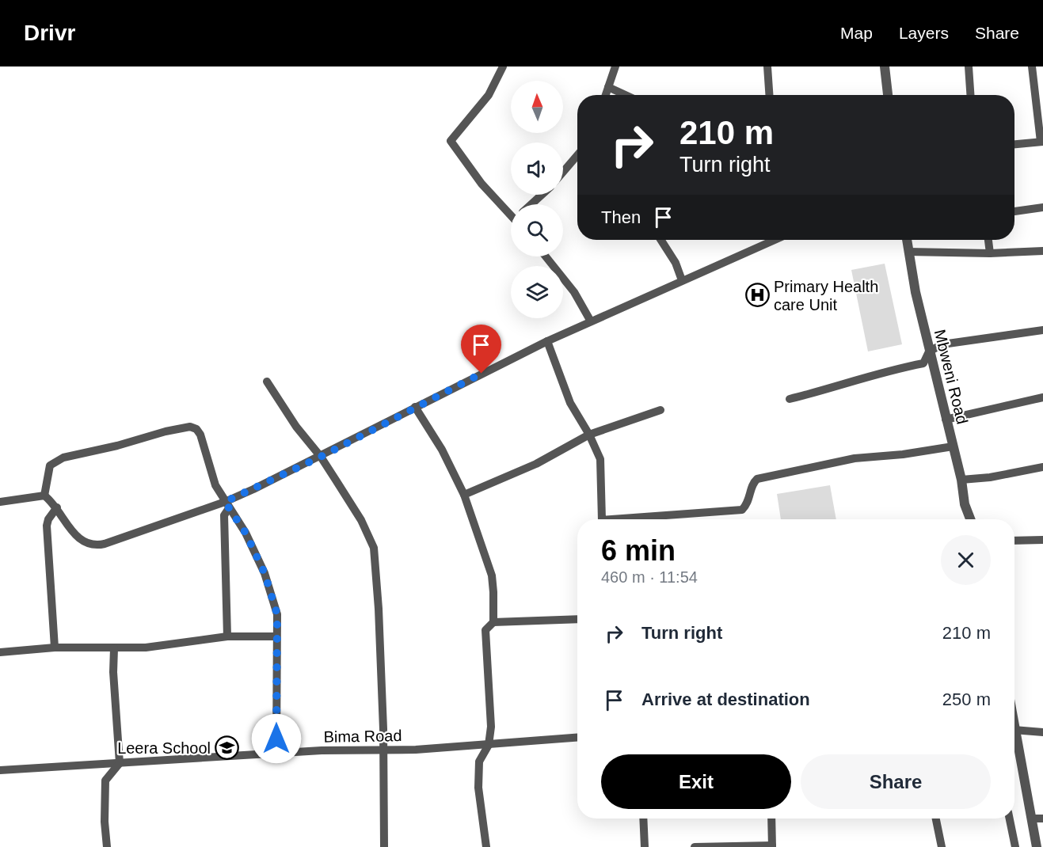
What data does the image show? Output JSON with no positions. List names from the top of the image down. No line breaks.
{"streets":{"street":["Mbweni Road","Bima Road"]},"places":{"hospital":["Primary Health care Unit"],"school or university":["Leera School"]},"north":"top","page":{"header":"Drivr","nav":["Map","Layers","Share"],"turn":["210 m","Turn right"],"then":"Then","heading":["6 min","460 m · 11:54"],"list":[{"name":"Turn right","value":"210 m"},{"name":"Arrive at destination","value":"250 m"}],"buttons":["Exit","Share"]}}
